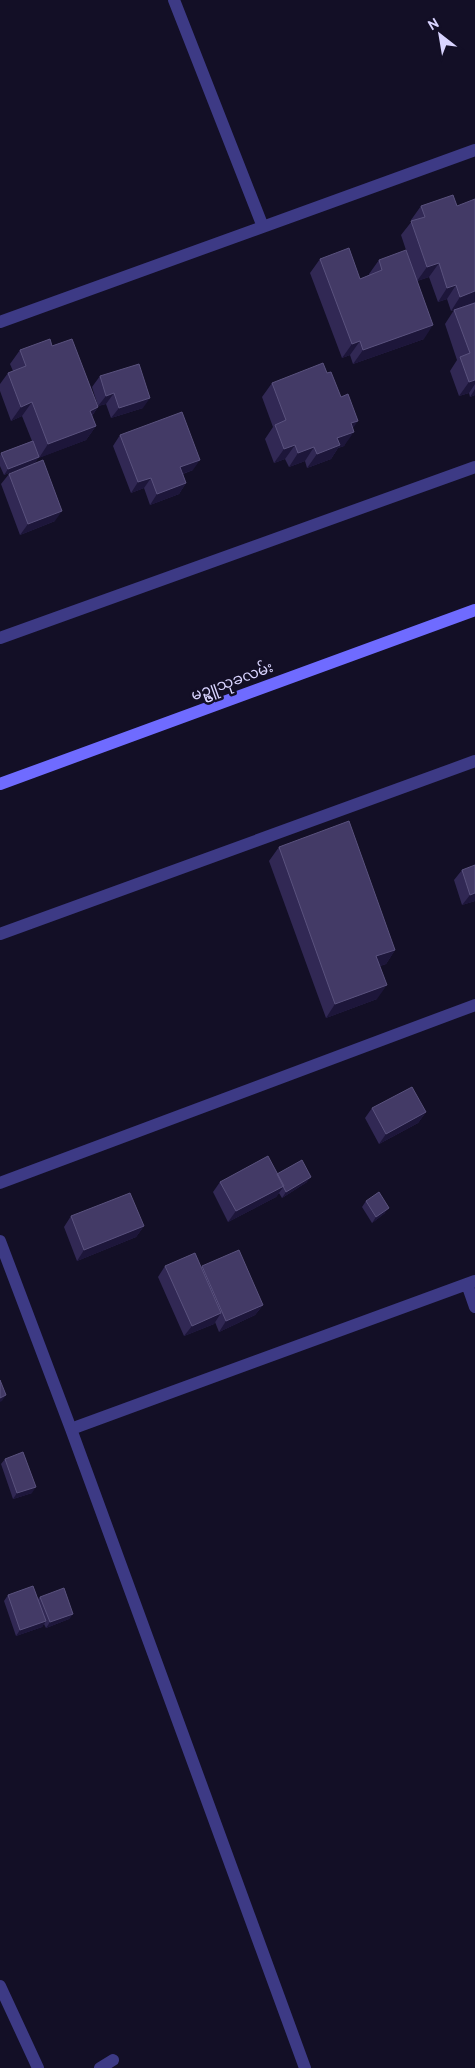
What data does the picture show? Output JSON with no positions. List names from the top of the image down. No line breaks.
{"streets":{"street":["မဥ္ဇူသုခလမ်း"]},"north":"top left"}
